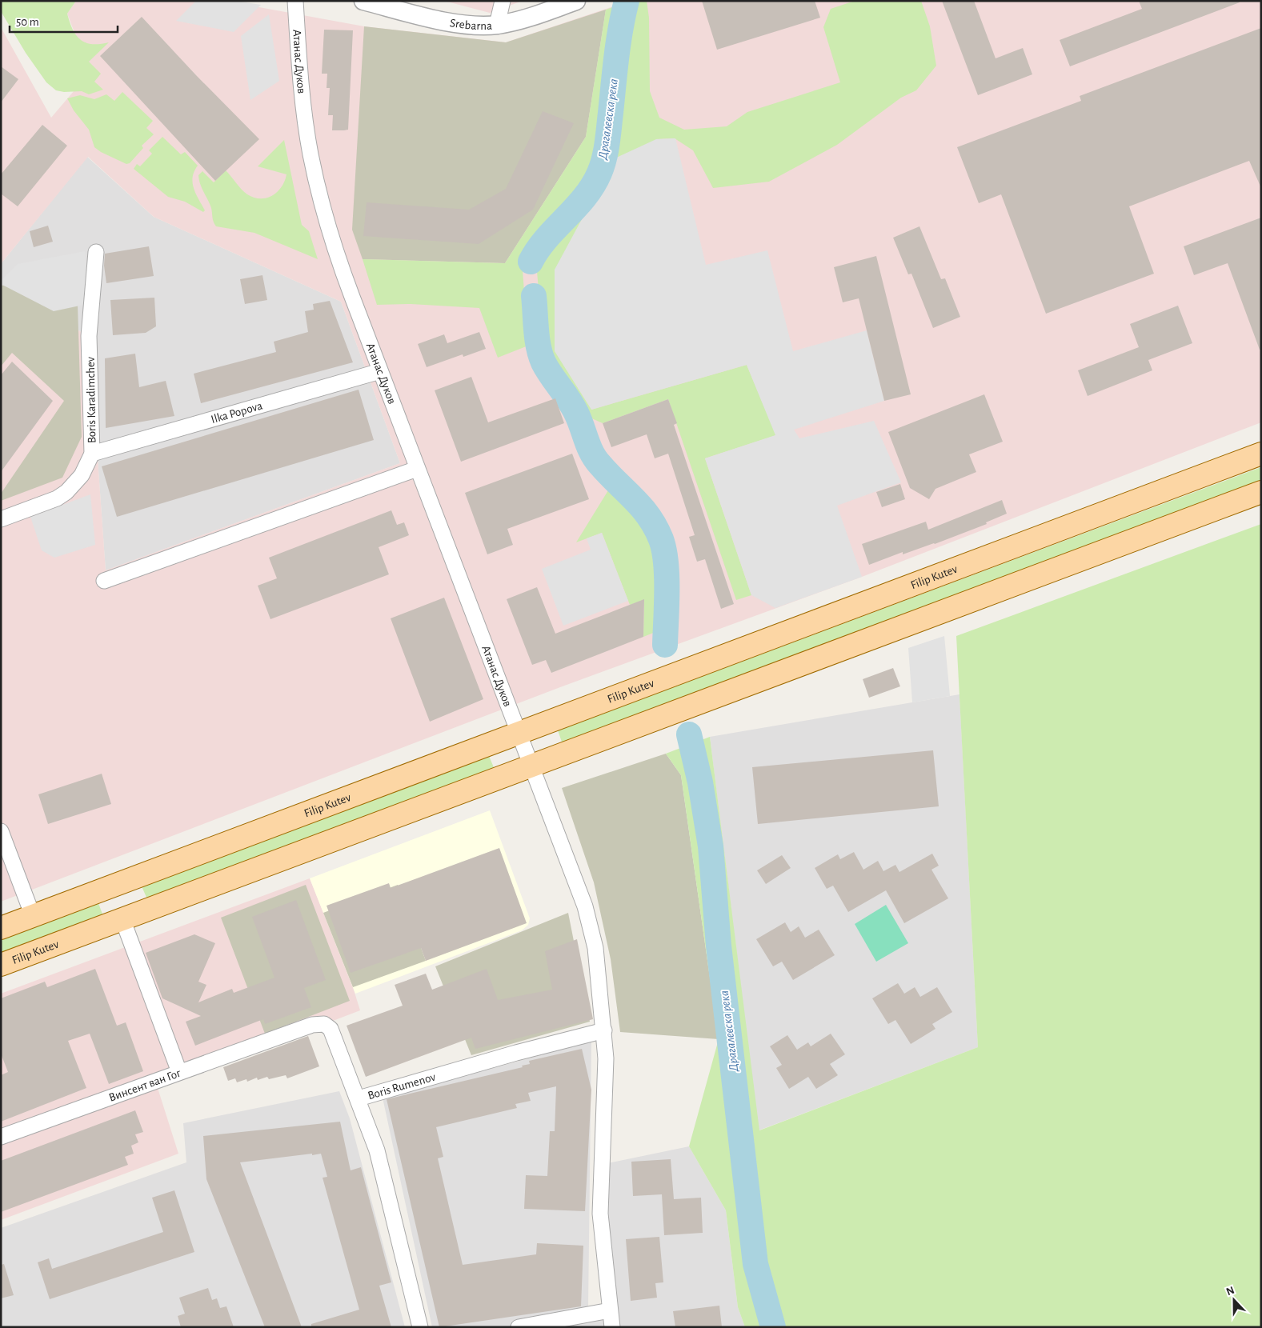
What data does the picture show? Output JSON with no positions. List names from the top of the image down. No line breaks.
{"streets":{"main road":["Filip Kutev"],"street":["Srebarna","Атанас Дуков","Boris Karadimchev","Ilka Popova","Винсент ван Гог","Boris Rumenov"]},"crossings":[["Атанас Дуков","Ilka Popova"],["Атанас Дуков","Filip Kutev"],["Атанас Дуков","Boris Rumenov"],["Boris Karadimchev","Ilka Popova"],["Filip Kutev","Винсент ван Гог"]],"water":["Драгалевска река"],"scale_bar":"50 m","north":"top"}
